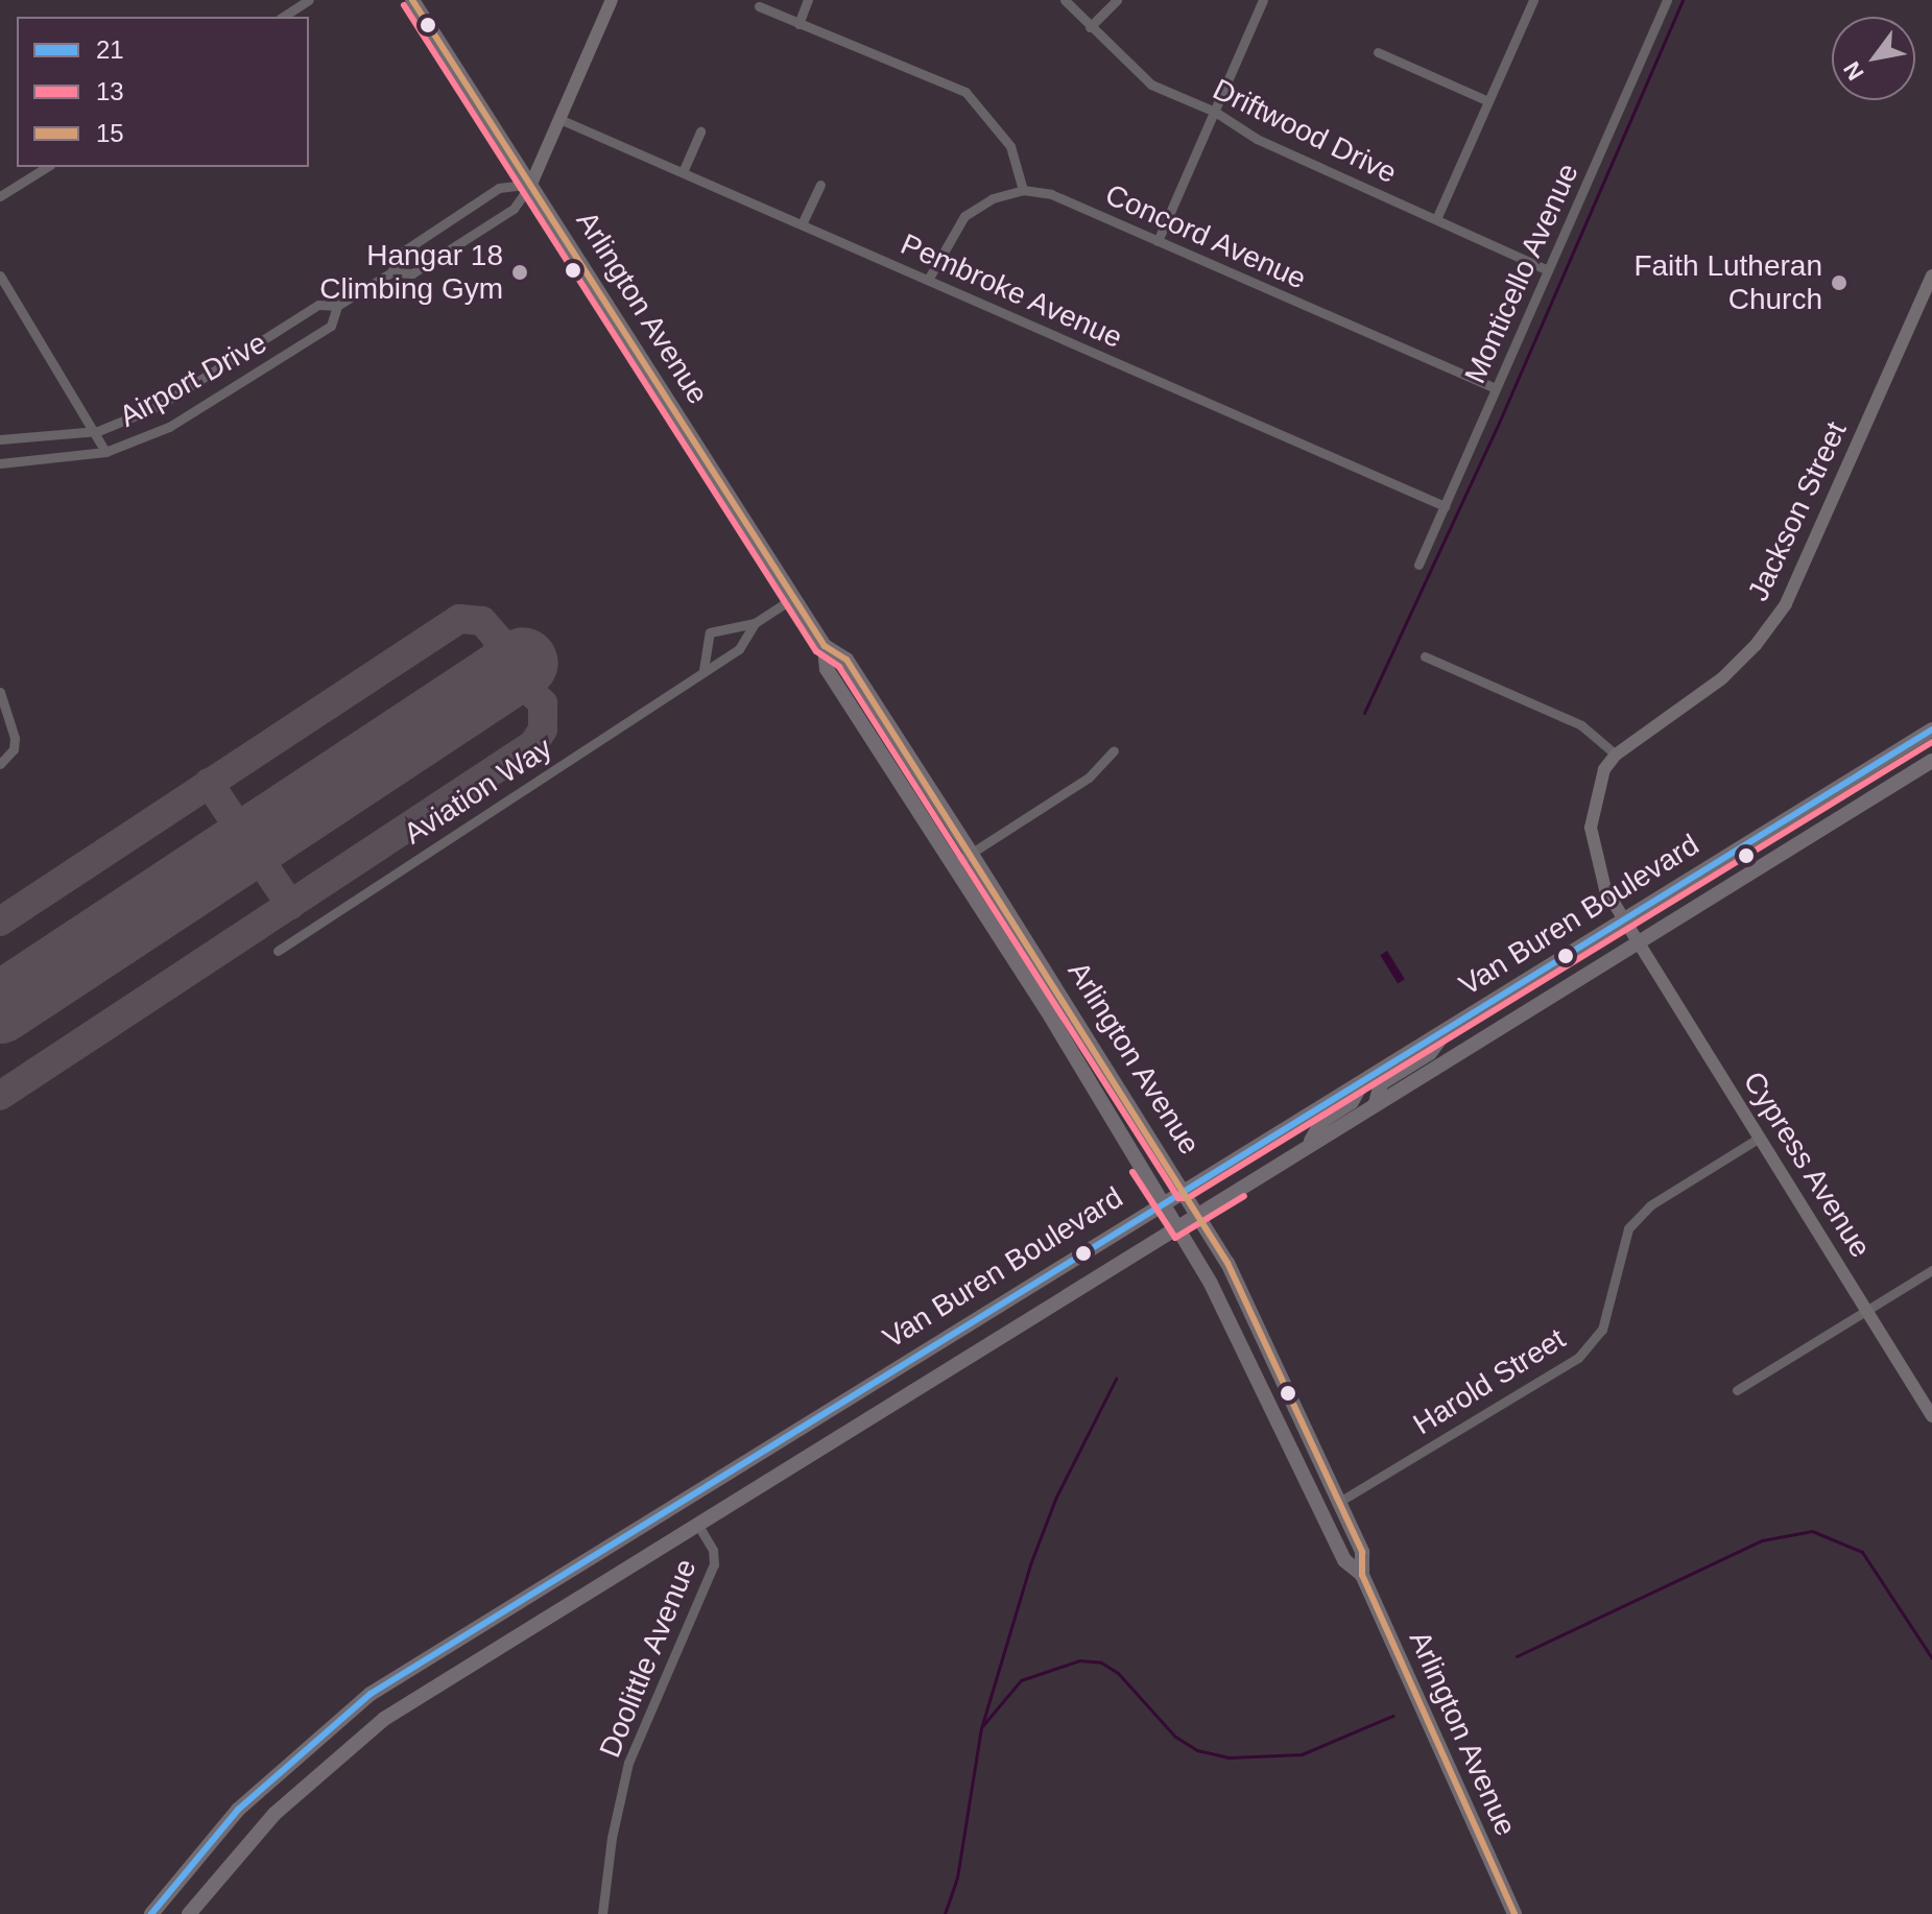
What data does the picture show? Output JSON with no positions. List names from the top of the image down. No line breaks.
{"streets":{"main road":["Arlington Avenue","Jackson Street","Van Buren Boulevard","Cypress Avenue"],"street":["Driftwood Drive","Concord Avenue","Monticello Avenue","Pembroke Avenue","Airport Drive","Aviation Way","Harold Street","Doolittle Avenue"]},"crossings":[["Driftwood Drive","Monticello Avenue"],["Concord Avenue","Monticello Avenue"],["Monticello Avenue","Pembroke Avenue"],["Arlington Avenue","Airport Drive"],["Arlington Avenue","Aviation Way"],["Arlington Avenue","Van Buren Boulevard"],["Arlington Avenue","Harold Street"],["Jackson Street","Van Buren Boulevard"],["Jackson Street","Cypress Avenue"],["Van Buren Boulevard","Cypress Avenue"],["Van Buren Boulevard","Doolittle Avenue"],["Cypress Avenue","Harold Street"]],"places":["Hangar 18 Climbing Gym","Faith Lutheran Church"],"lines":["transit line 15","transit line 13","transit line 21"],"legend":["21","13","15"],"north":"bottom left"}
